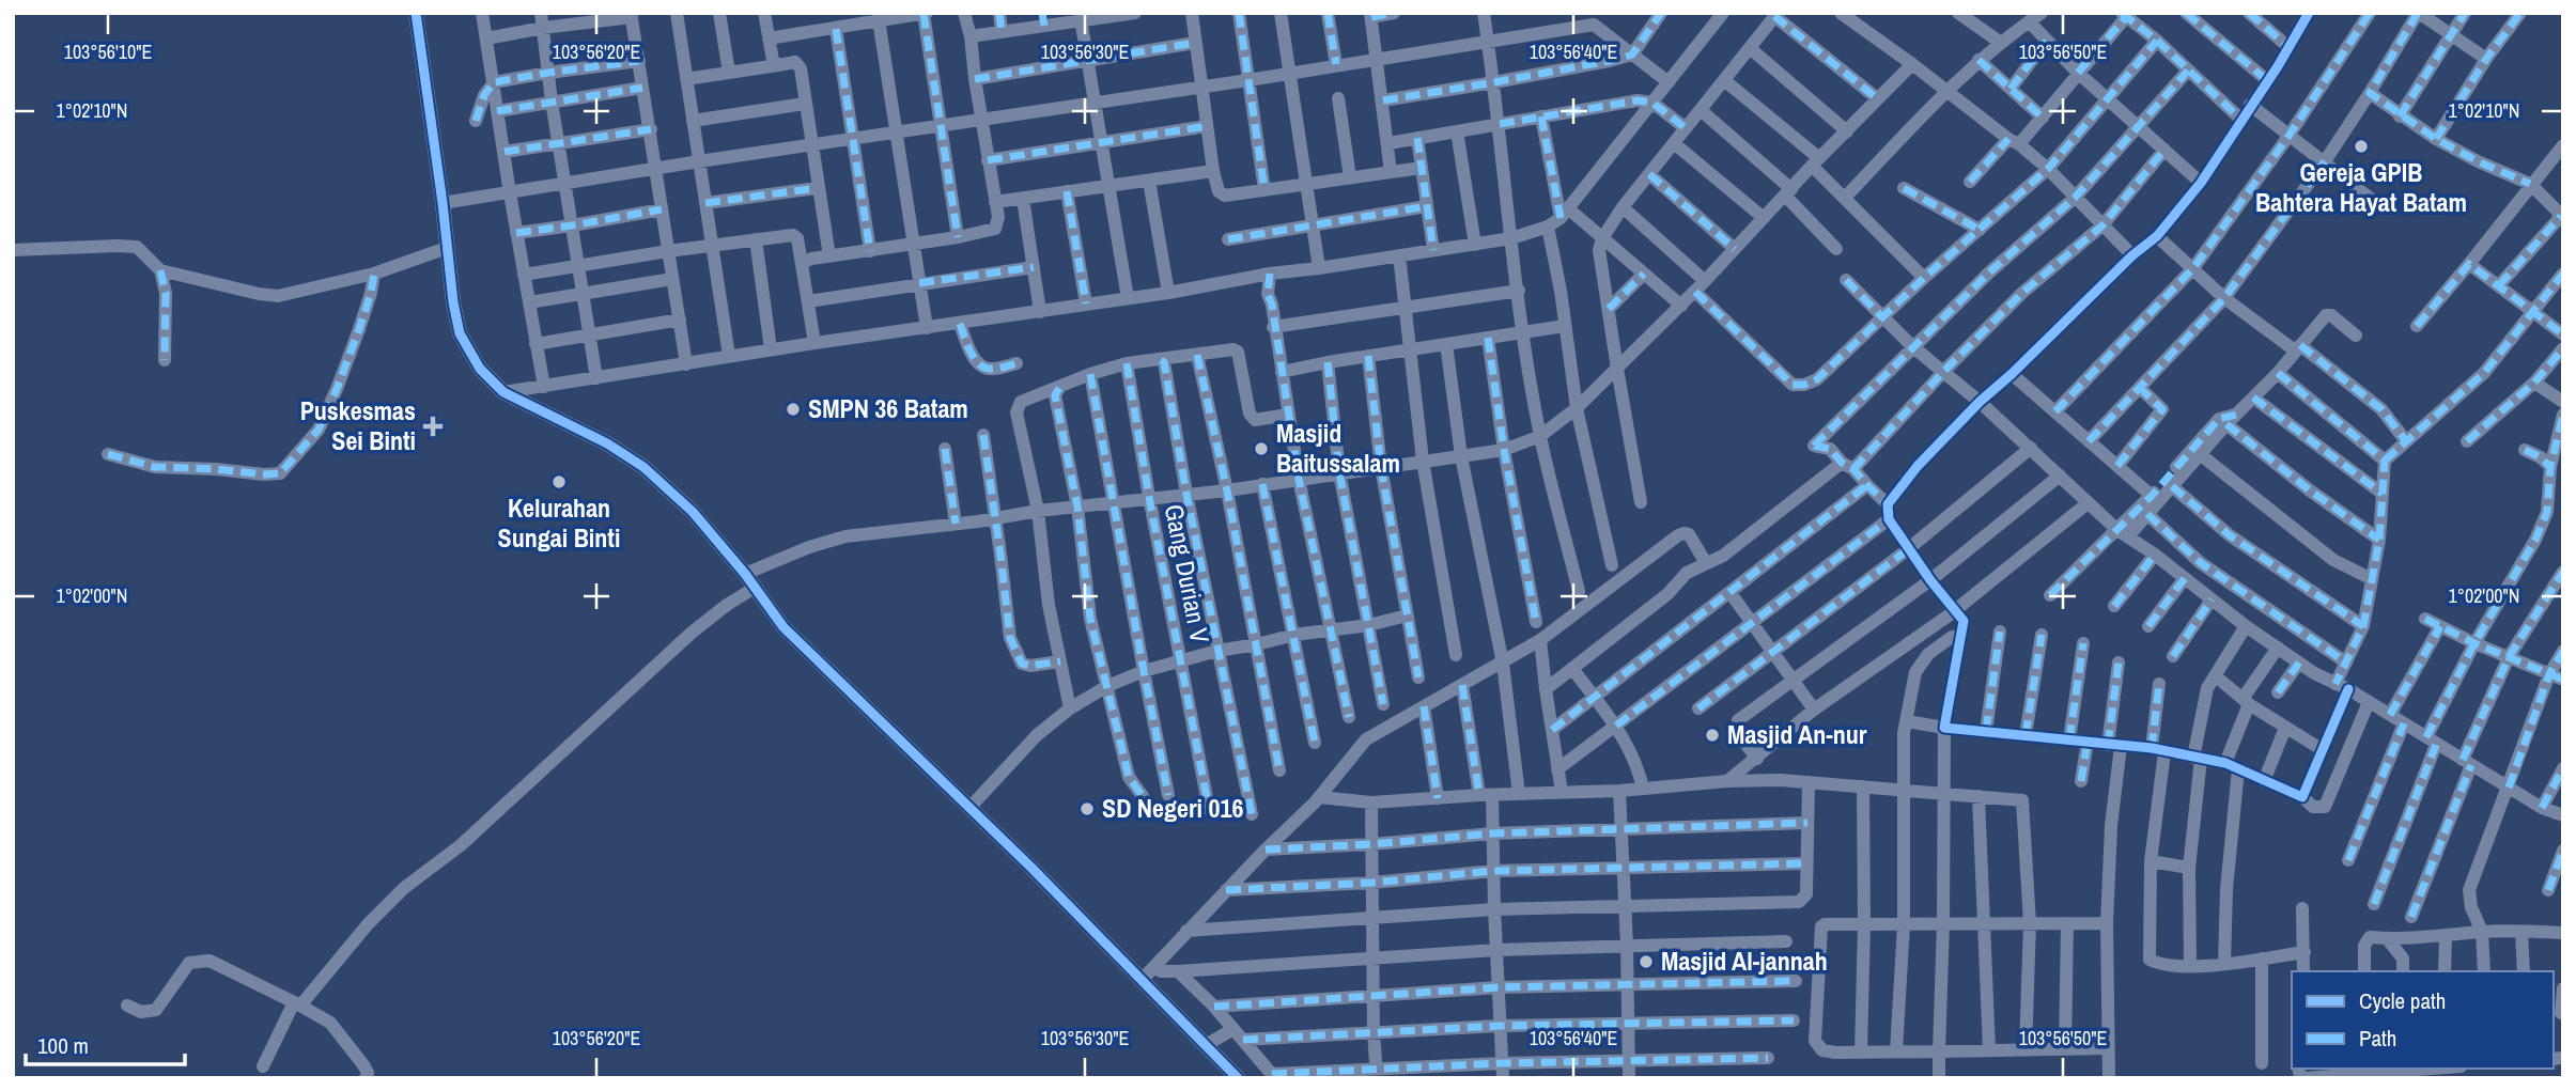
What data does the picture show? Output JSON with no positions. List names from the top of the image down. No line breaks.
{"streets":{"street":["Gang Durian V"]},"places":{"other":["Gereja GPIB Bahtera Hayat Batam","SMPN 36 Batam","Masjid Baitussalam","Kelurahan Sungai Binti","Masjid An-nur","SD Negeri 016","Masjid Al-jannah"],"health":["Puskesmas Sei Binti"]},"legend":["Cycle path","Path"],"scale_bar":"100 m","coordinates":["103°56'10\"E","103°56'20\"E","103°56'30\"E","103°56'40\"E","103°56'50\"E","1°02'10\"N","1°02'00\"N"]}
